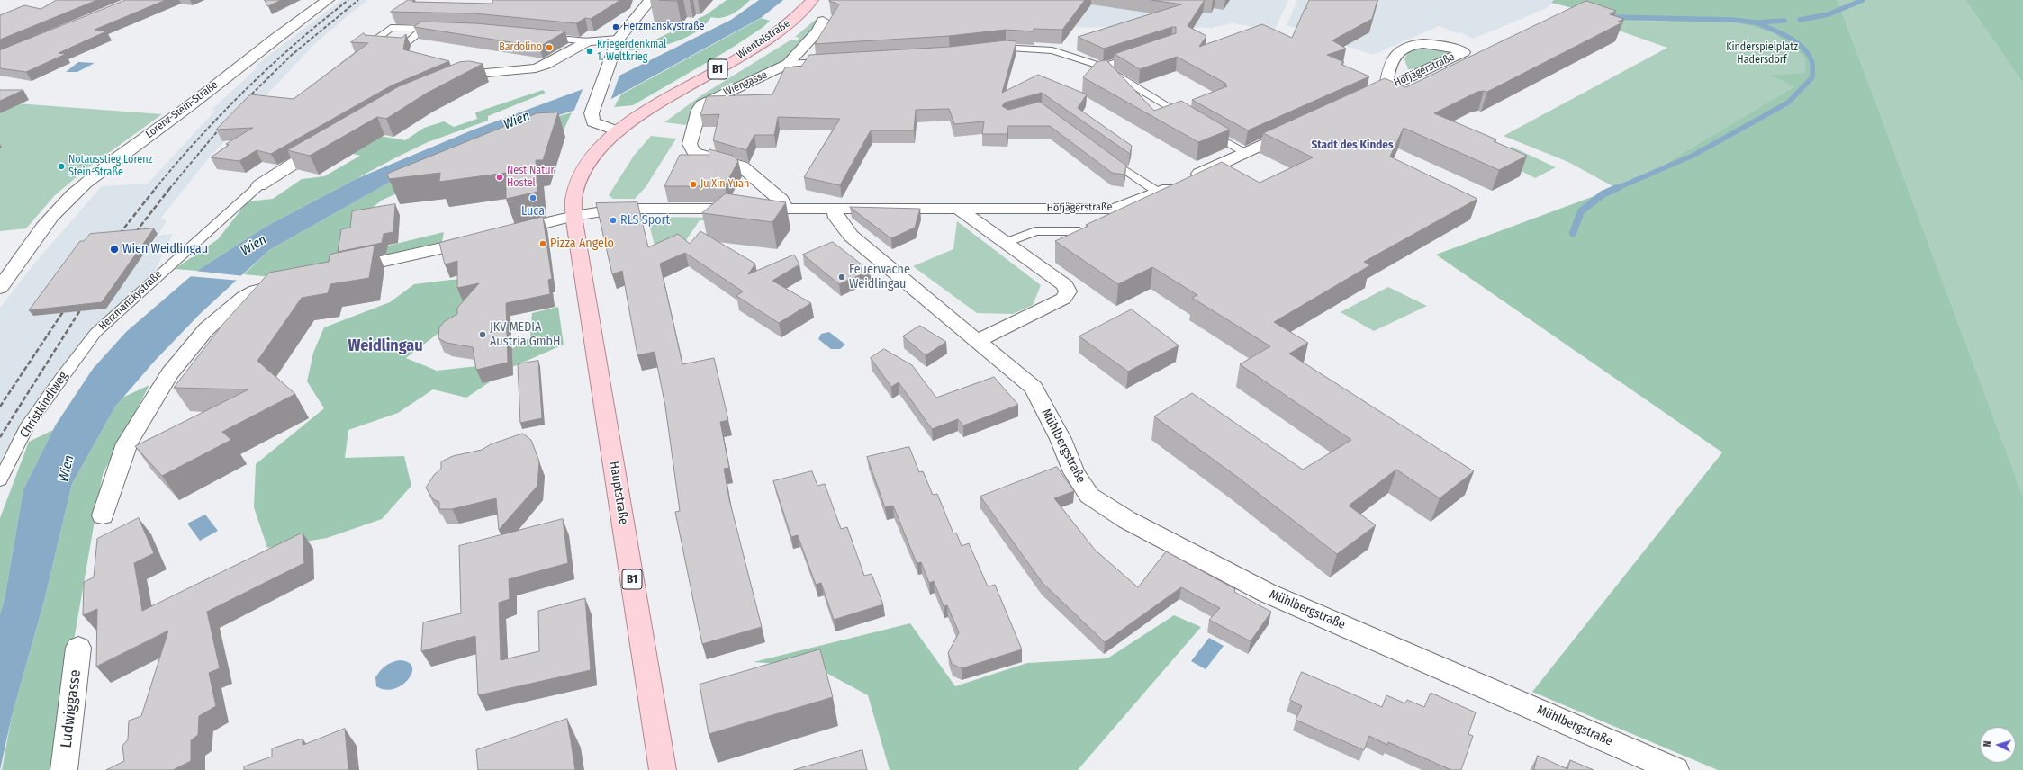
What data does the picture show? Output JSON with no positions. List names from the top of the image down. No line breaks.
{"streets":{"main road":["Wientalstraße","B1","Hauptstraße"],"street":["Hofjägerstraße","Wiengasse","Lorenz-Stein-Straße","Herzmanskystraße","Mühlbergstraße","Ludwiggasse"],"lane":["Christkindlweg"]},"crossings":[["Wientalstraße","B1"],["B1","Hauptstraße"],["Hofjägerstraße","Mühlbergstraße"],["Herzmanskystraße","Christkindlweg"]],"districts":["Stadt des Kindes","Weidlingau"],"water":["Wien"],"parks":["Kinderspielplatz Hadersdorf"],"places":["Herzmanskystraße","Bardolino","Kriegerdenkmal 1. Weltkrieg","Notausstieg Lorenz Stein-Straße","Nest Natur Hostel","Ju Xin Yuan","Luca","RLS Sport","Pizza Angelo","Wien Weidlingau","Feuerwache Weidlingau","JKV MEDIA Austria GmbH"],"north":"left"}
